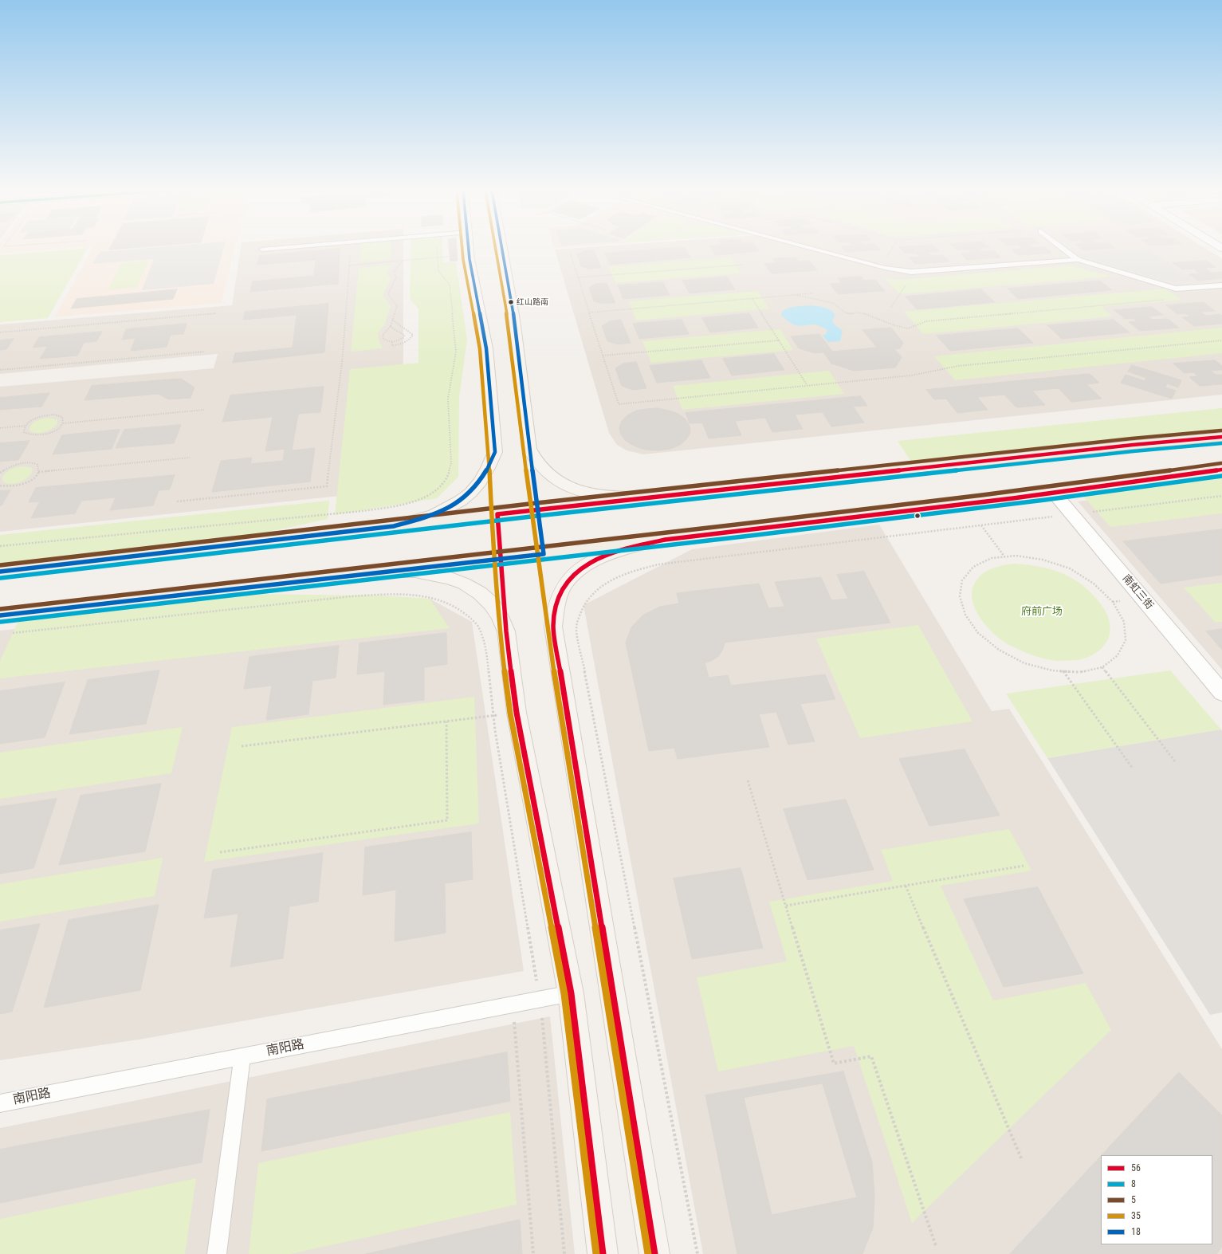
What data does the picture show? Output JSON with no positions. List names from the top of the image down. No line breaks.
{"streets":{"street":["南虹三街"],"lane":["南阳路"]},"parks":["府前广场"],"places":["红山路南"],"lines":["transit line 35","transit line 18","transit line 5","transit line 56","transit line 8"],"legend":["56","8","5","35","18"]}
